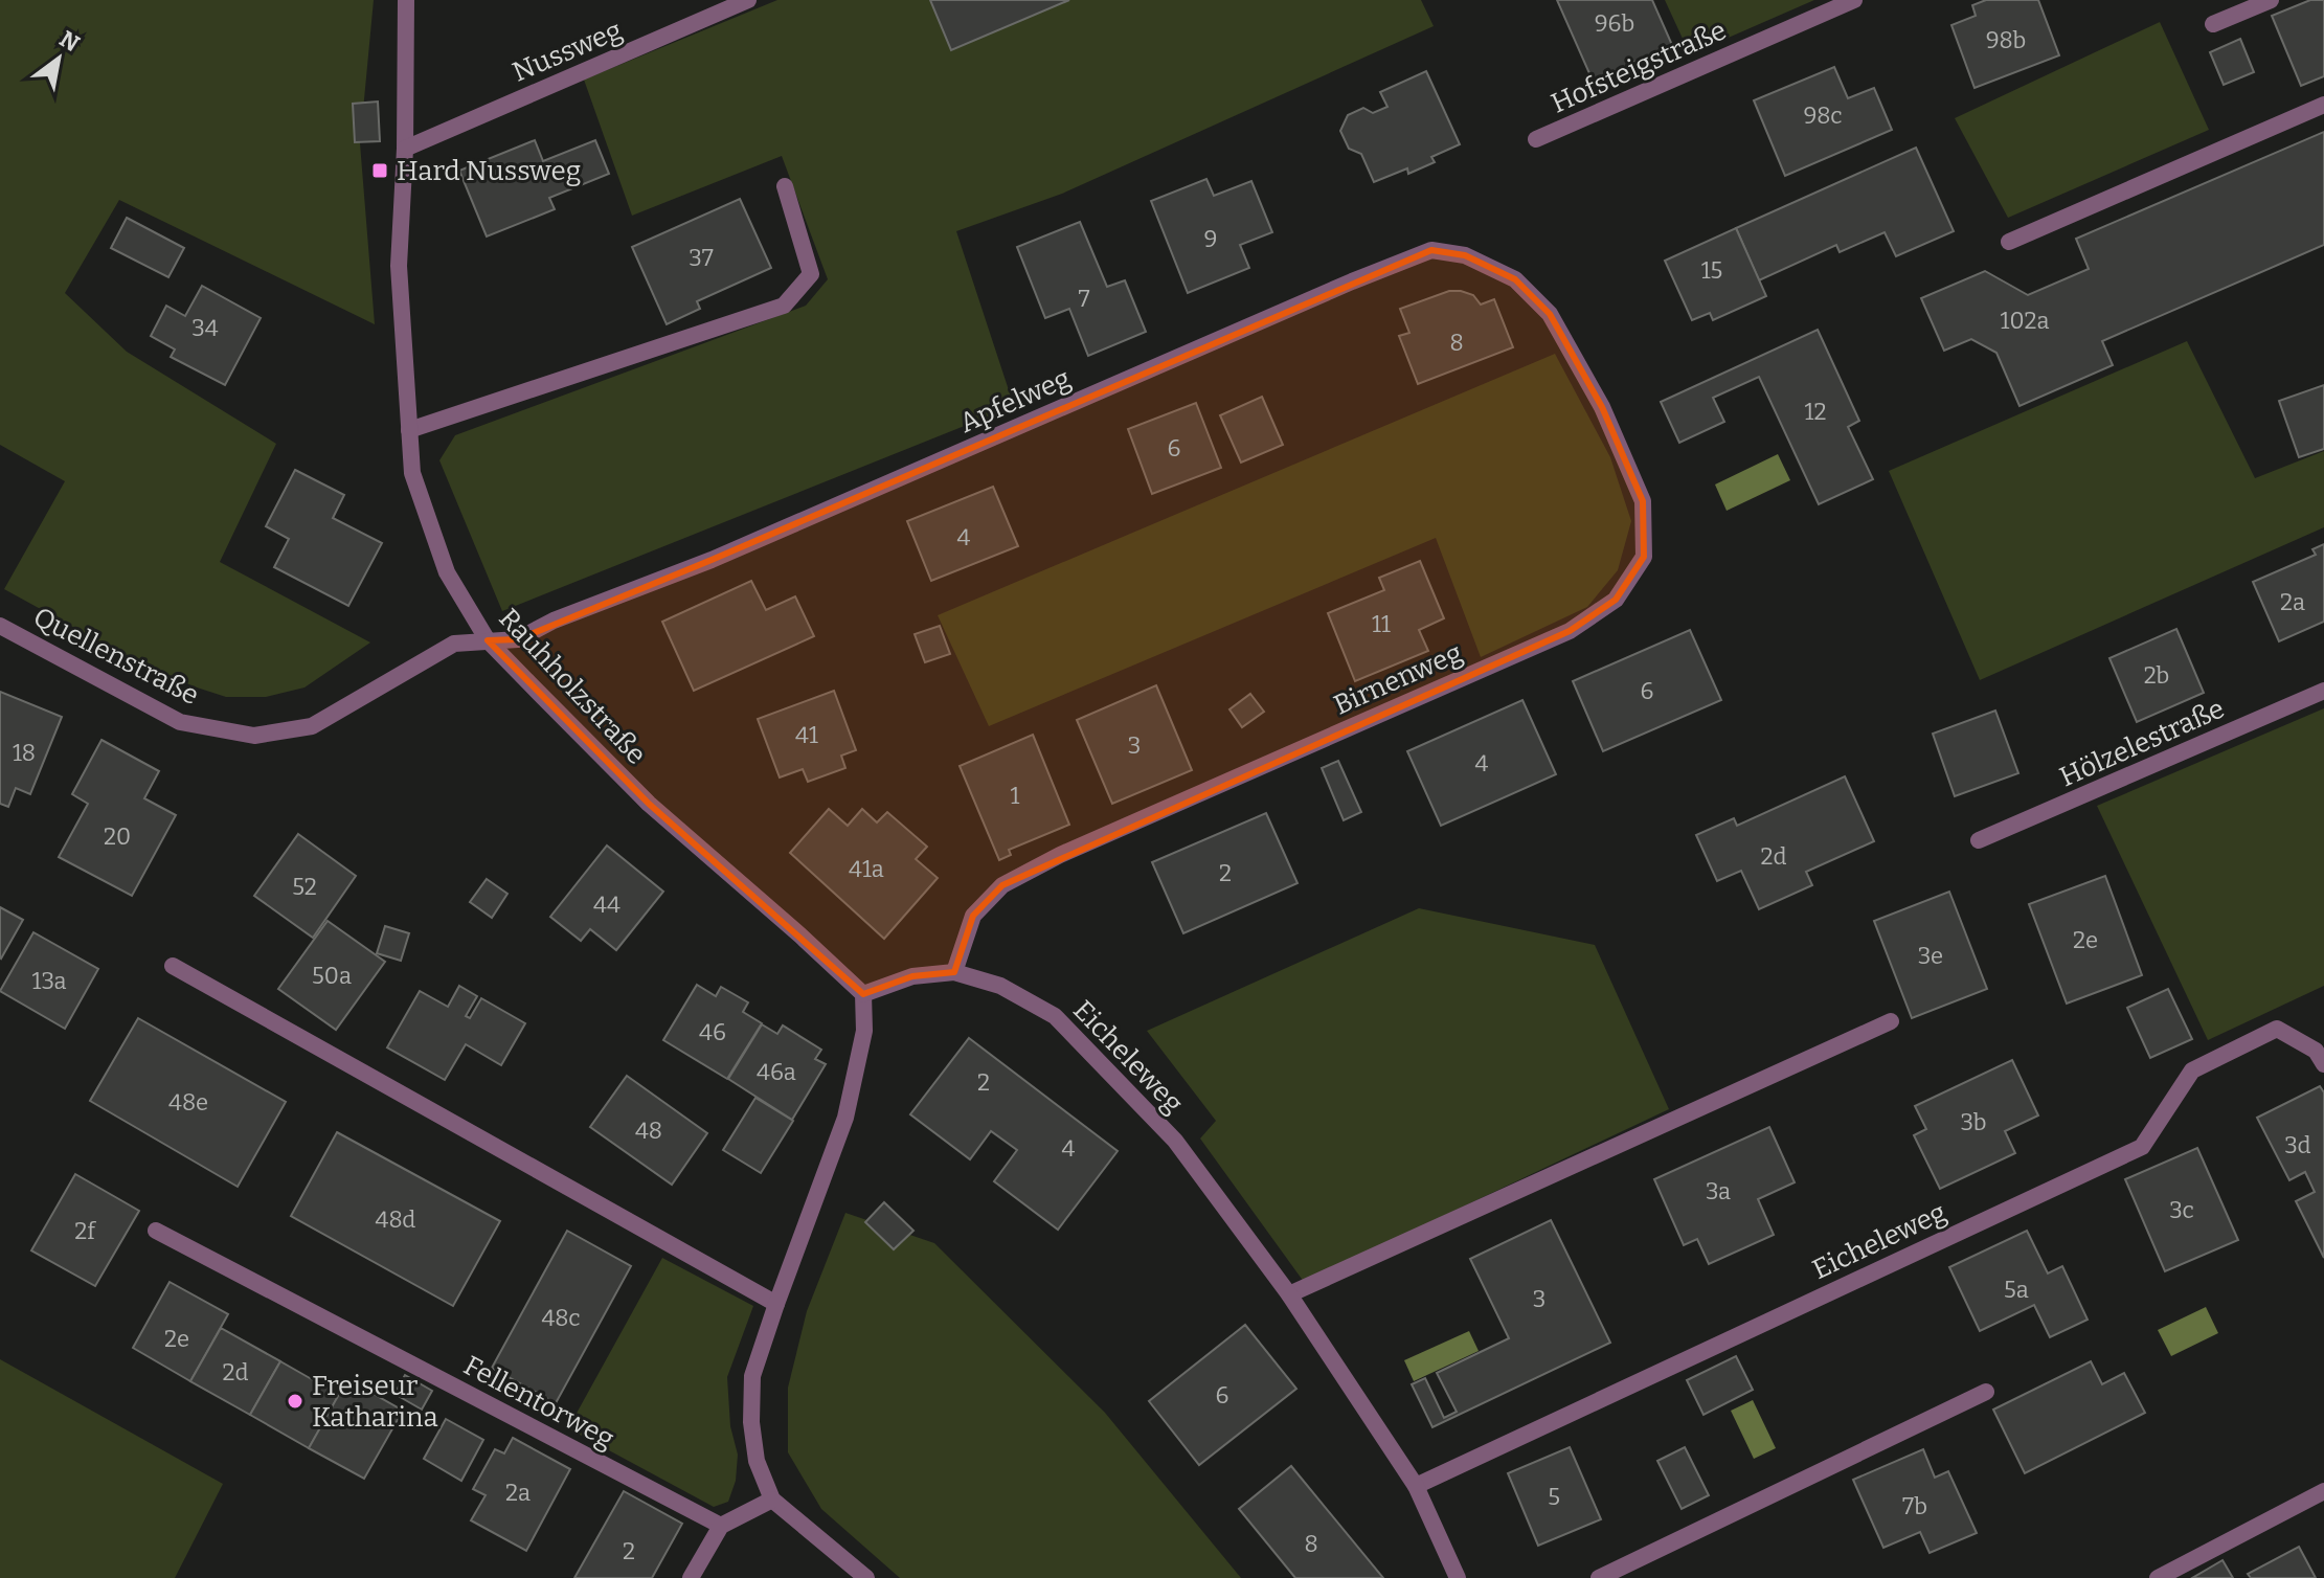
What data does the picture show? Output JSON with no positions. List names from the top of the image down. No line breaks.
{"streets":{"street":["Nussweg","Hofsteigstraße","Apfelweg","Quellenstraße","Birnenweg","Rauhholzstraße","Hölzelestraße","Eicheleweg","Fellentorweg"]},"crossings":[["Nussweg","Rauhholzstraße"],["Apfelweg","Quellenstraße"],["Apfelweg","Birnenweg"],["Apfelweg","Rauhholzstraße"],["Quellenstraße","Rauhholzstraße"],["Birnenweg","Eicheleweg"],["Rauhholzstraße","Eicheleweg"]],"places":{"transit":["Hard Nussweg"],"other":["Freiseur Katharina"]},"house_numbers":["96b","98b","98c","9","37","15","7","102a","34","8","12","6","4","2a","11","2b","6","41","3","18","4","1","20","2d","41a","2","52","44","2e","3e","50a","13a","46","46a","2","48e","3b","48","3d","4","3a","3c","48d","2f","5a","3","48c","2e","2d","6","2a","5","7b","8","2"],"north":"top right"}
